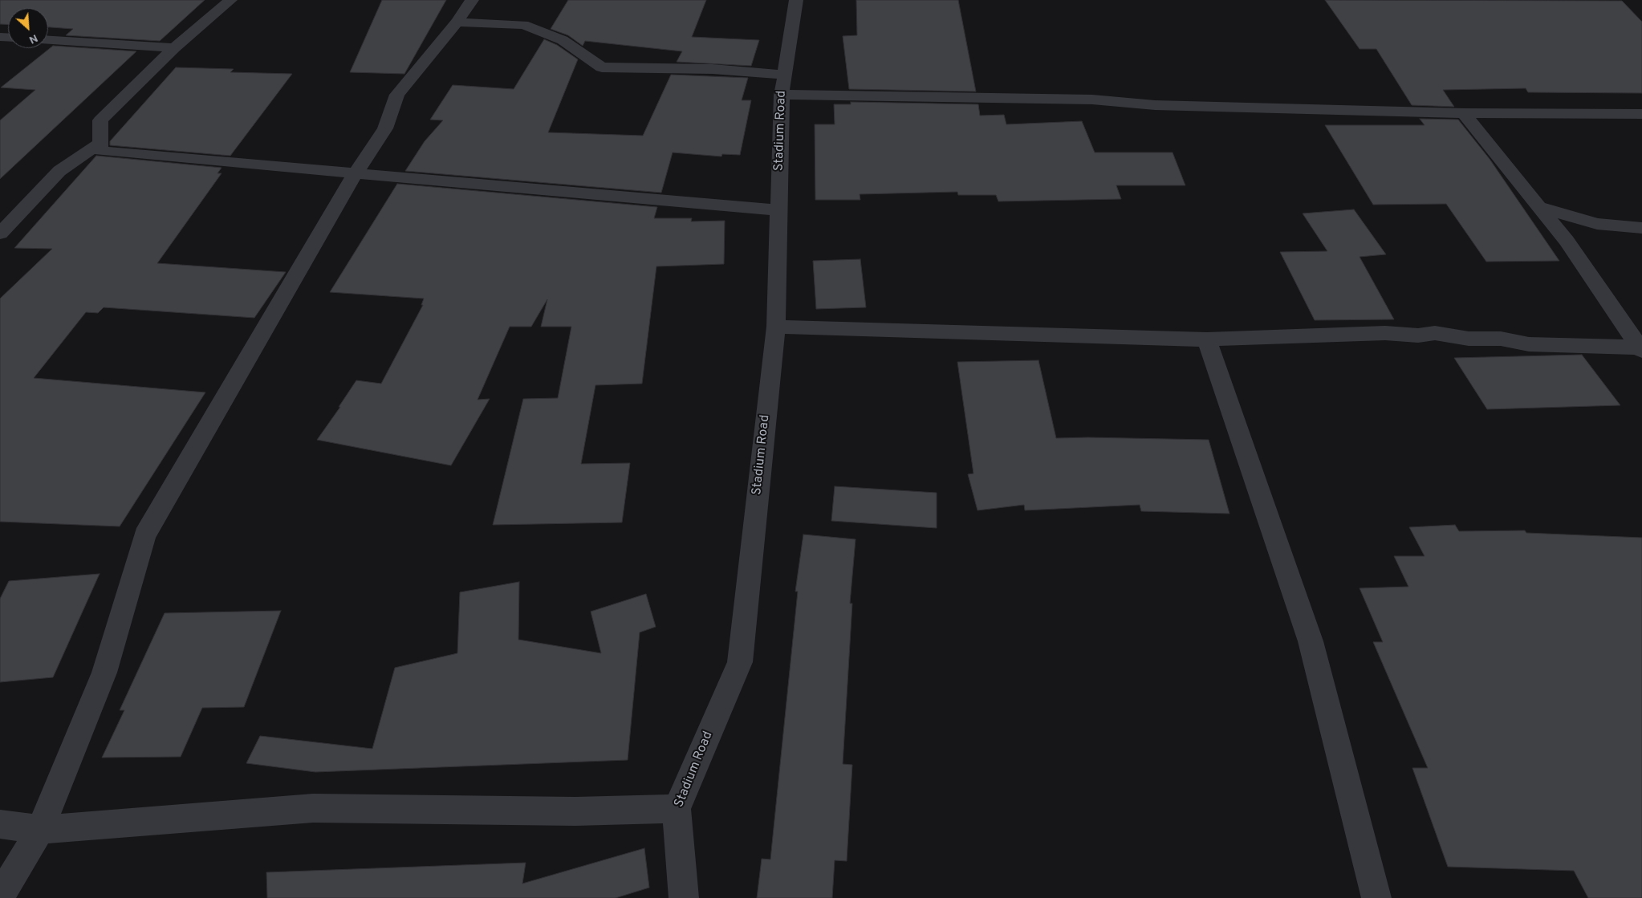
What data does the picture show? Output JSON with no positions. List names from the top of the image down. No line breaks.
{"streets":{"street":["Stadium Road"]},"north":"bottom right"}
